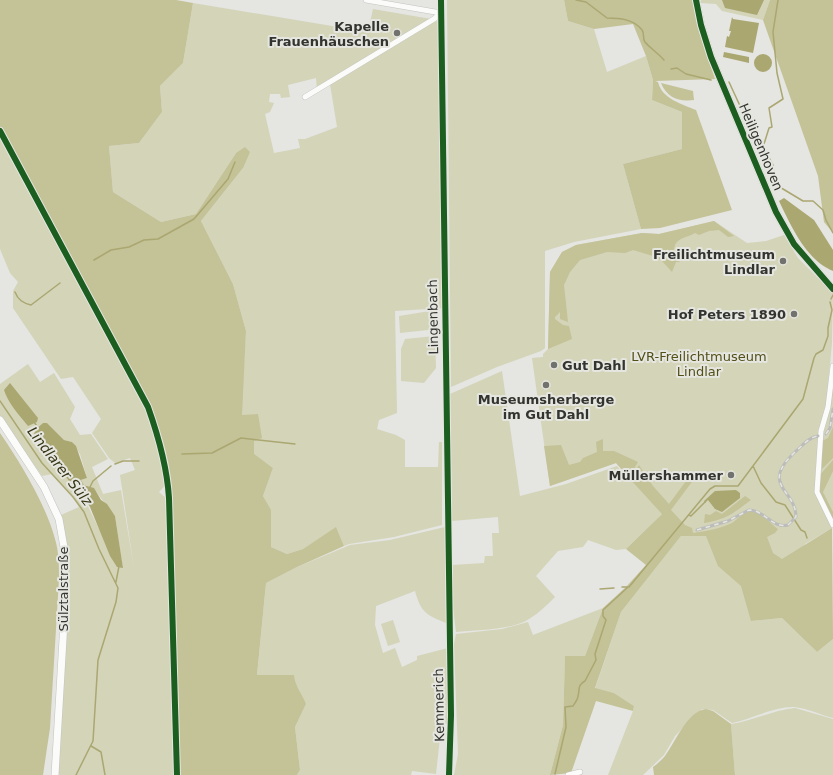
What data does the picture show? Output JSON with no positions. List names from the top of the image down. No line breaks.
{"streets":{"main road":["Heiligenhoven","Sülztalstraße"],"street":["Lingenbach","Kemmerich"]},"crossings":[["Lingenbach","Kemmerich"]],"water":["Lindlarer Sülz"],"parks":["LVR-Freilichtmuseum Lindlar"],"places":["Kapelle Frauenhäuschen","Freilichtmuseum Lindlar","Hof Peters 1890","Gut Dahl","Museumsherberge im Gut Dahl","Müllershammer"]}
